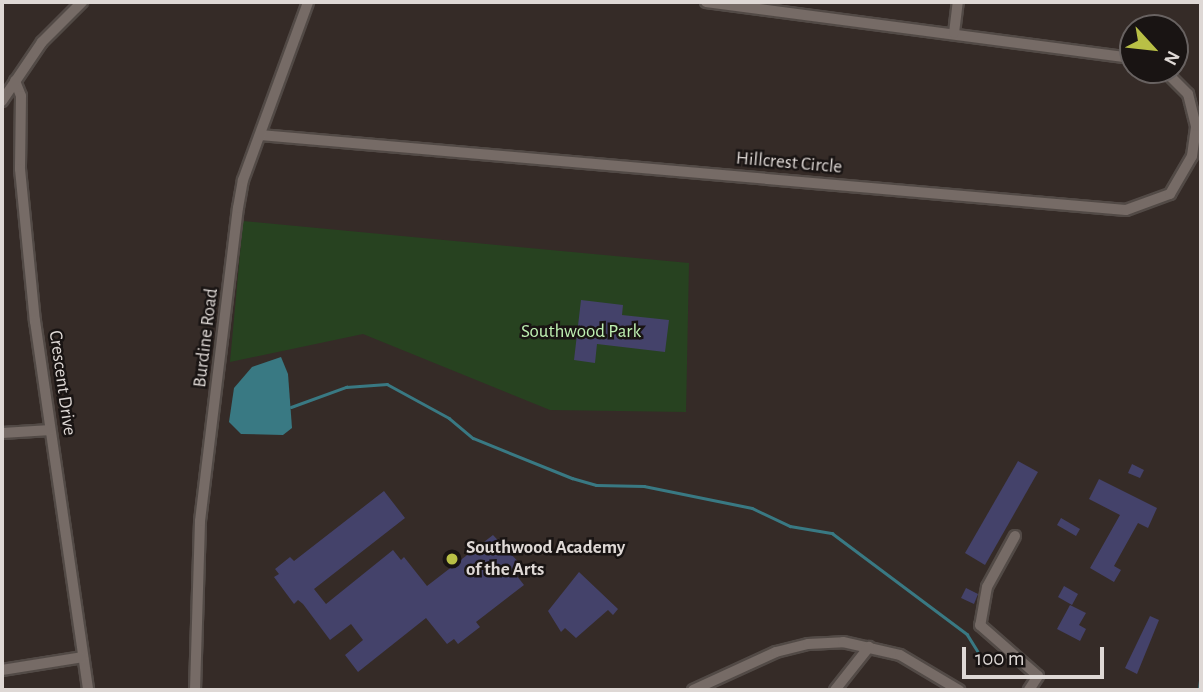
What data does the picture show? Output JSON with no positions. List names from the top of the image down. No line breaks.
{"streets":{"street":["Hillcrest Circle","Burdine Road","Crescent Drive"]},"crossings":[["Hillcrest Circle","Burdine Road"]],"parks":["Southwood Park"],"places":["Southwood Academy of the Arts"],"scale_bar":"100 m","north":"bottom right"}
